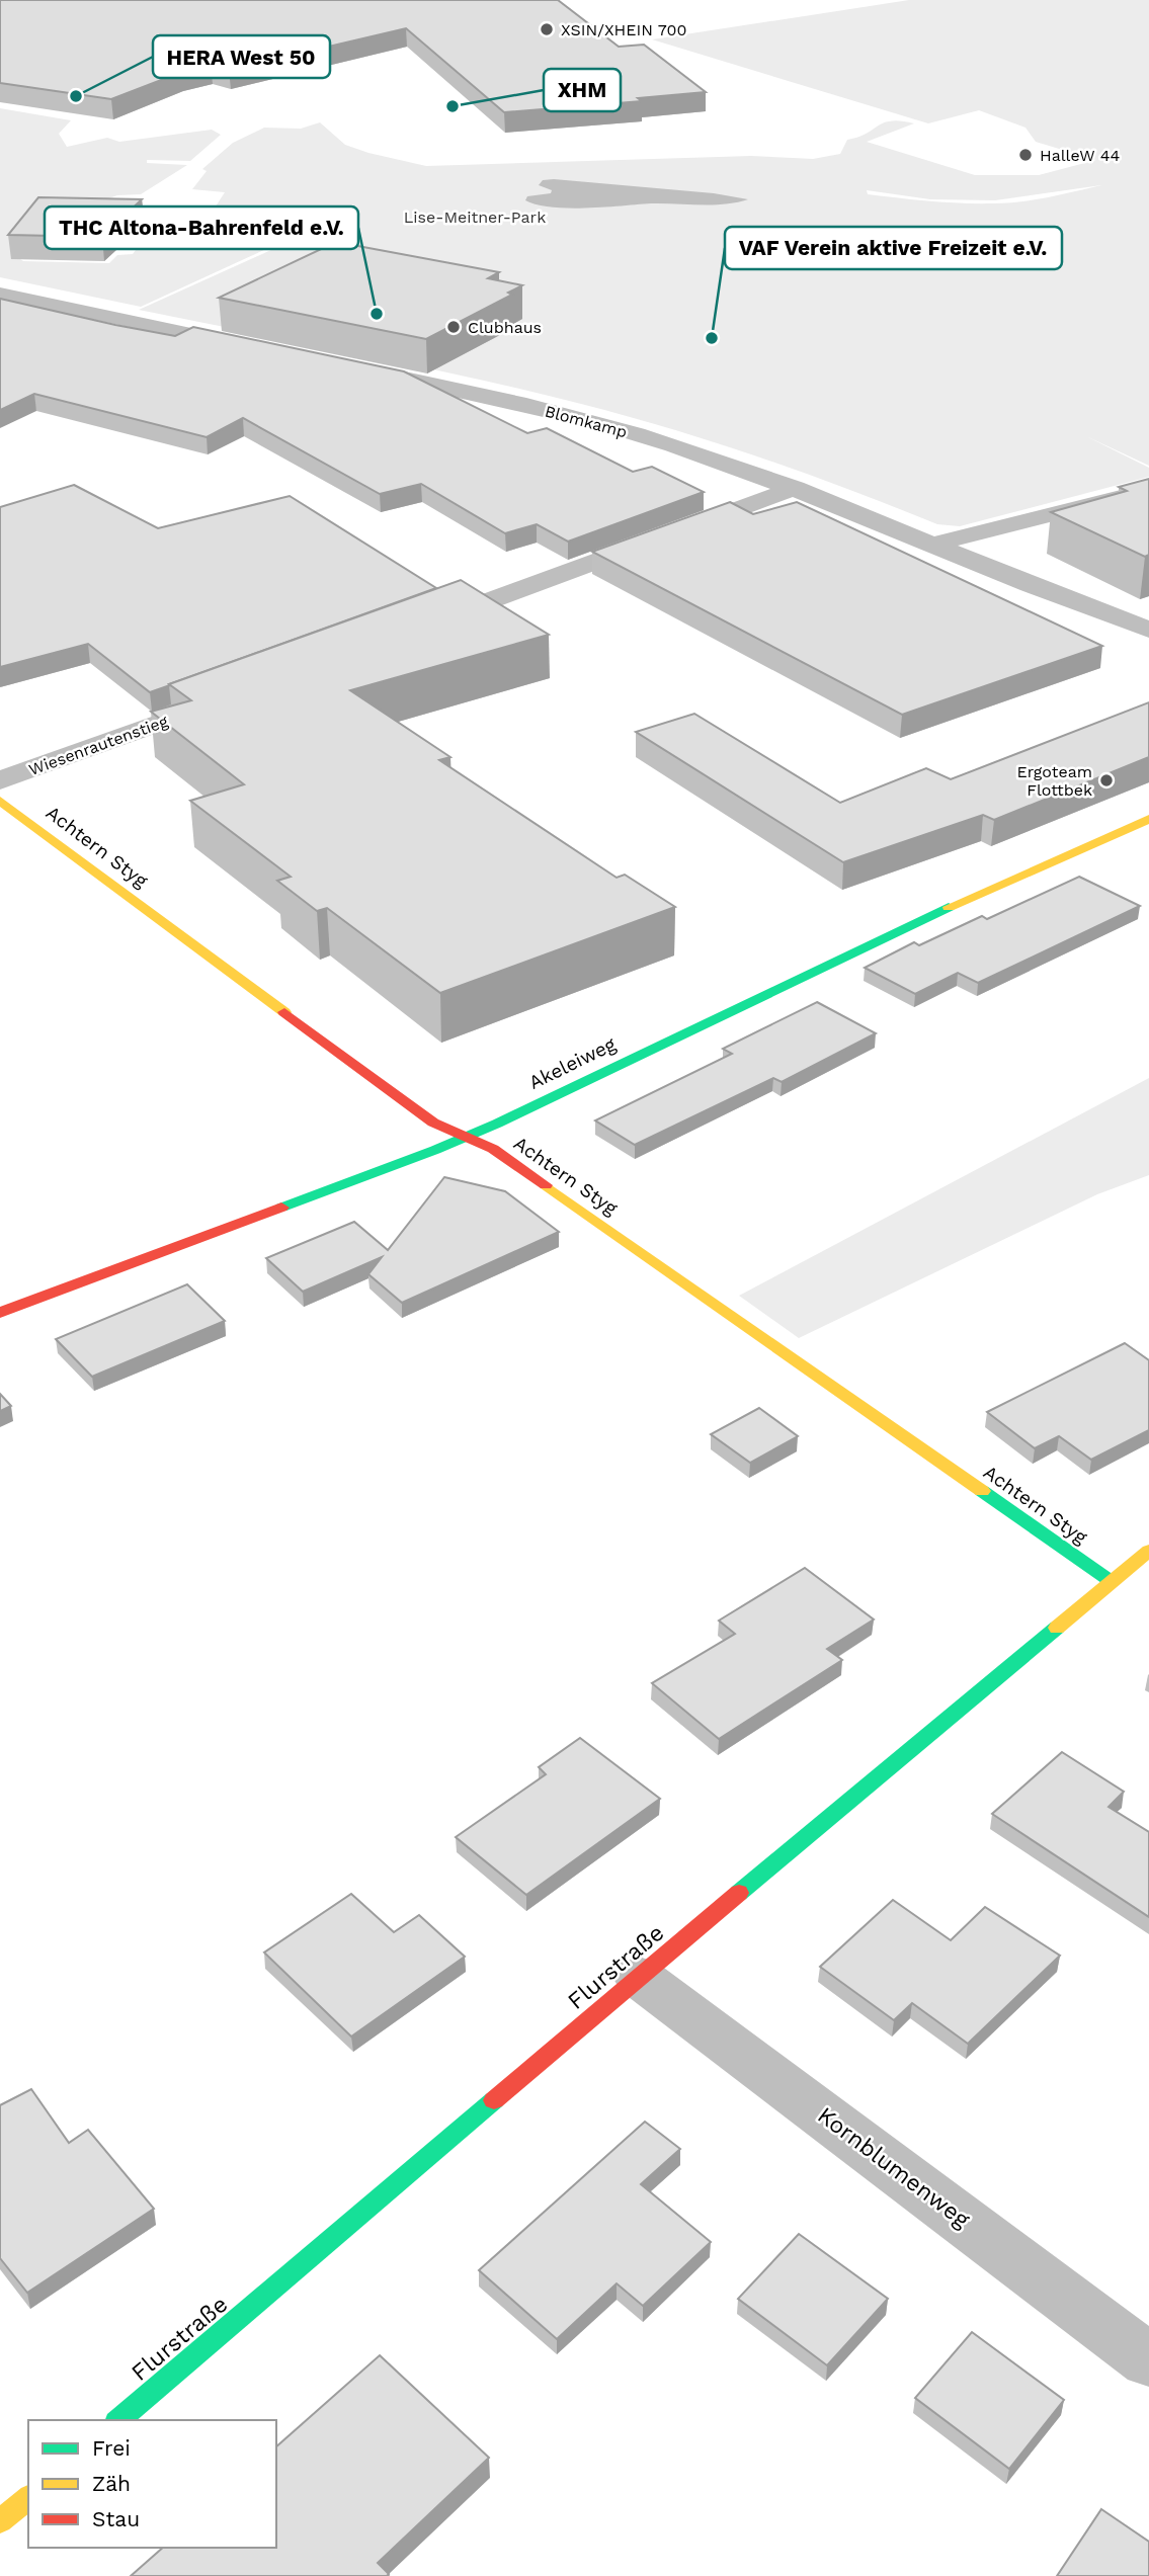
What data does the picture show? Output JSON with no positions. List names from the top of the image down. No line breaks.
{"streets":{"street":["Blomkamp","Wiesenrautenstieg","Achtern Styg","Akeleiweg","Flurstraße","Kornblumenweg"]},"crossings":[["Achtern Styg","Akeleiweg"],["Achtern Styg","Flurstraße"],["Flurstraße","Kornblumenweg"]],"parks":["Lise-Meitner-Park"],"places":["XSIN/XHEIN 700","HERA West 50","XHM","HalleW 44","THC Altona-Bahrenfeld e.V.","Clubhaus","VAF Verein aktive Freizeit e.V.","Ergoteam Flottbek"],"legend":["Frei","Zäh","Stau"]}
